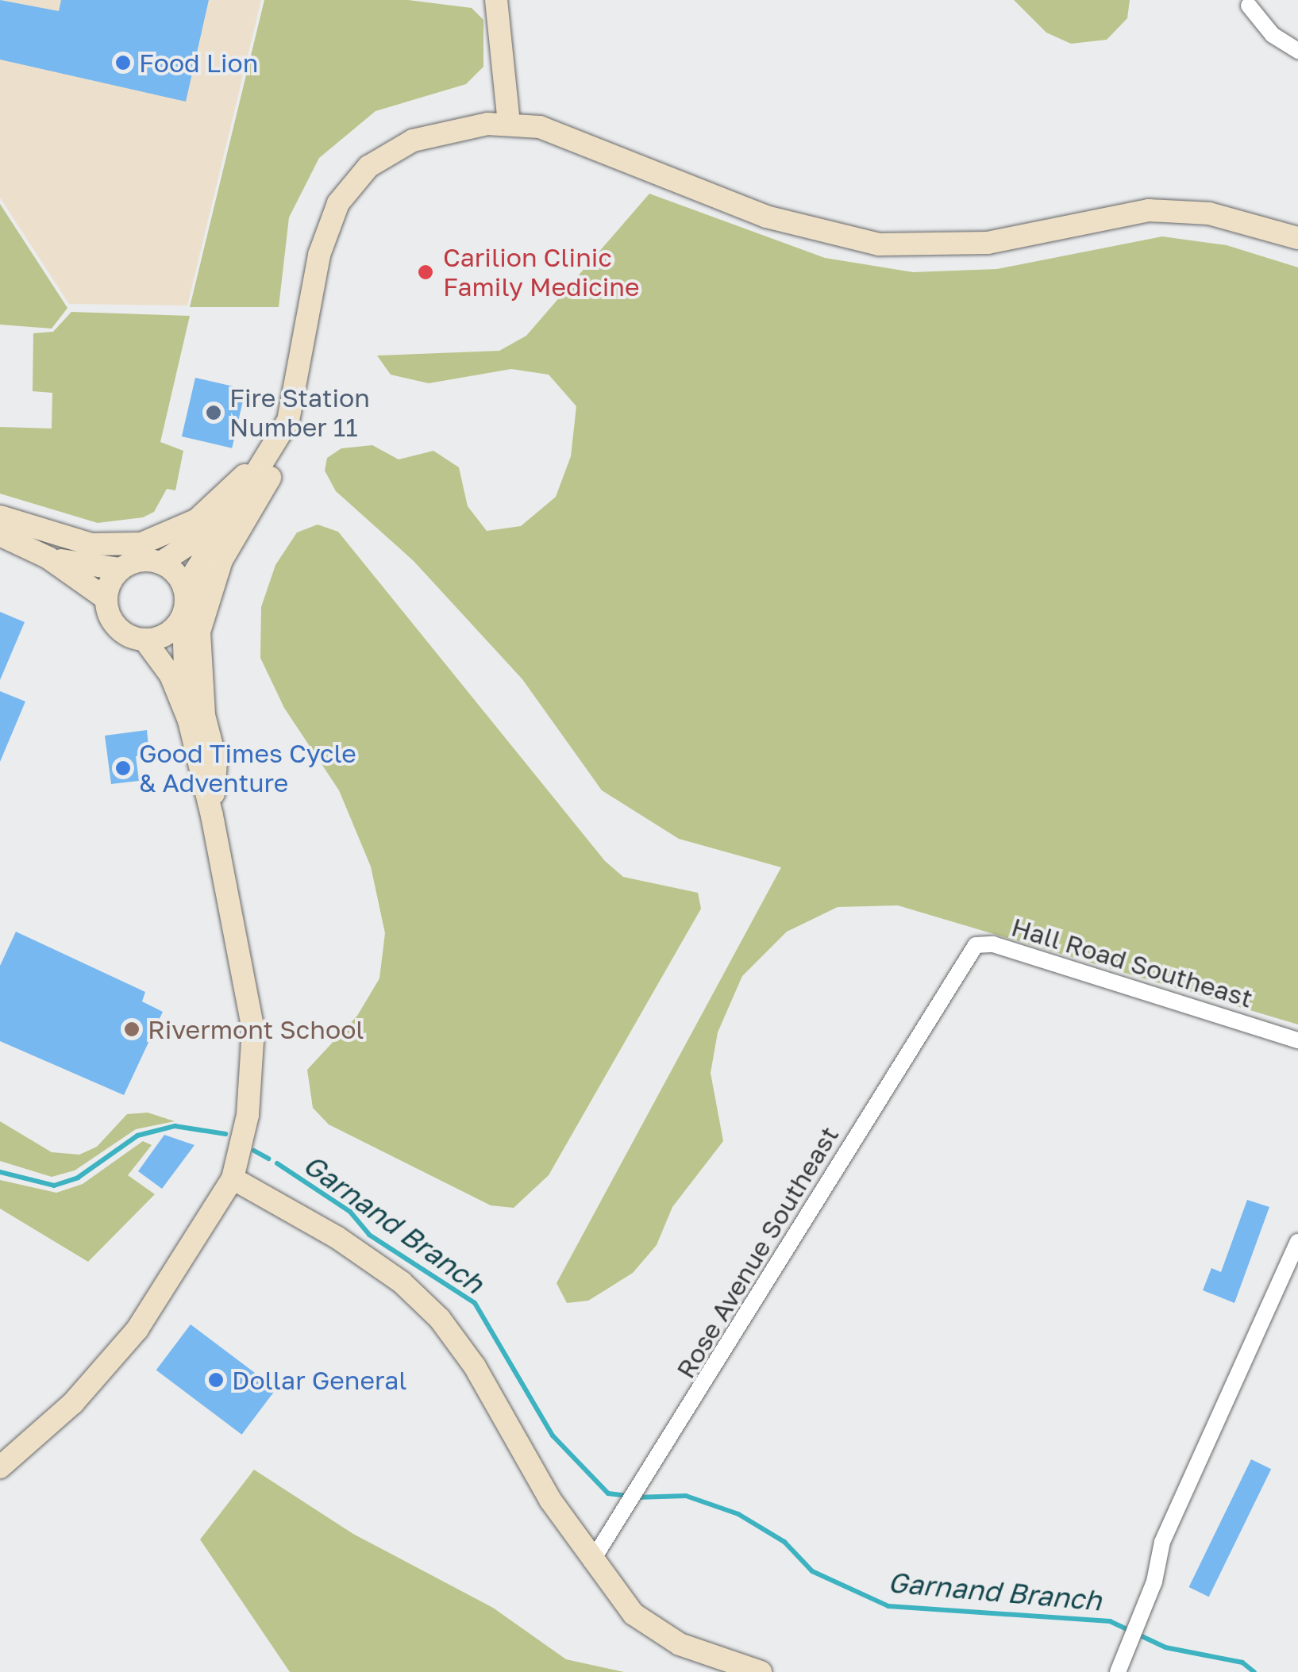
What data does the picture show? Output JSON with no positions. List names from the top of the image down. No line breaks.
{"streets":{"street":["Hall Road Southeast","Rose Avenue Southeast"]},"crossings":[["Hall Road Southeast","Rose Avenue Southeast"]],"water":["Garnand Branch"],"places":["Food Lion","Carilion Clinic Family Medicine","Fire Station Number 11","Good Times Cycle & Adventure","Rivermont School","Dollar General"]}
